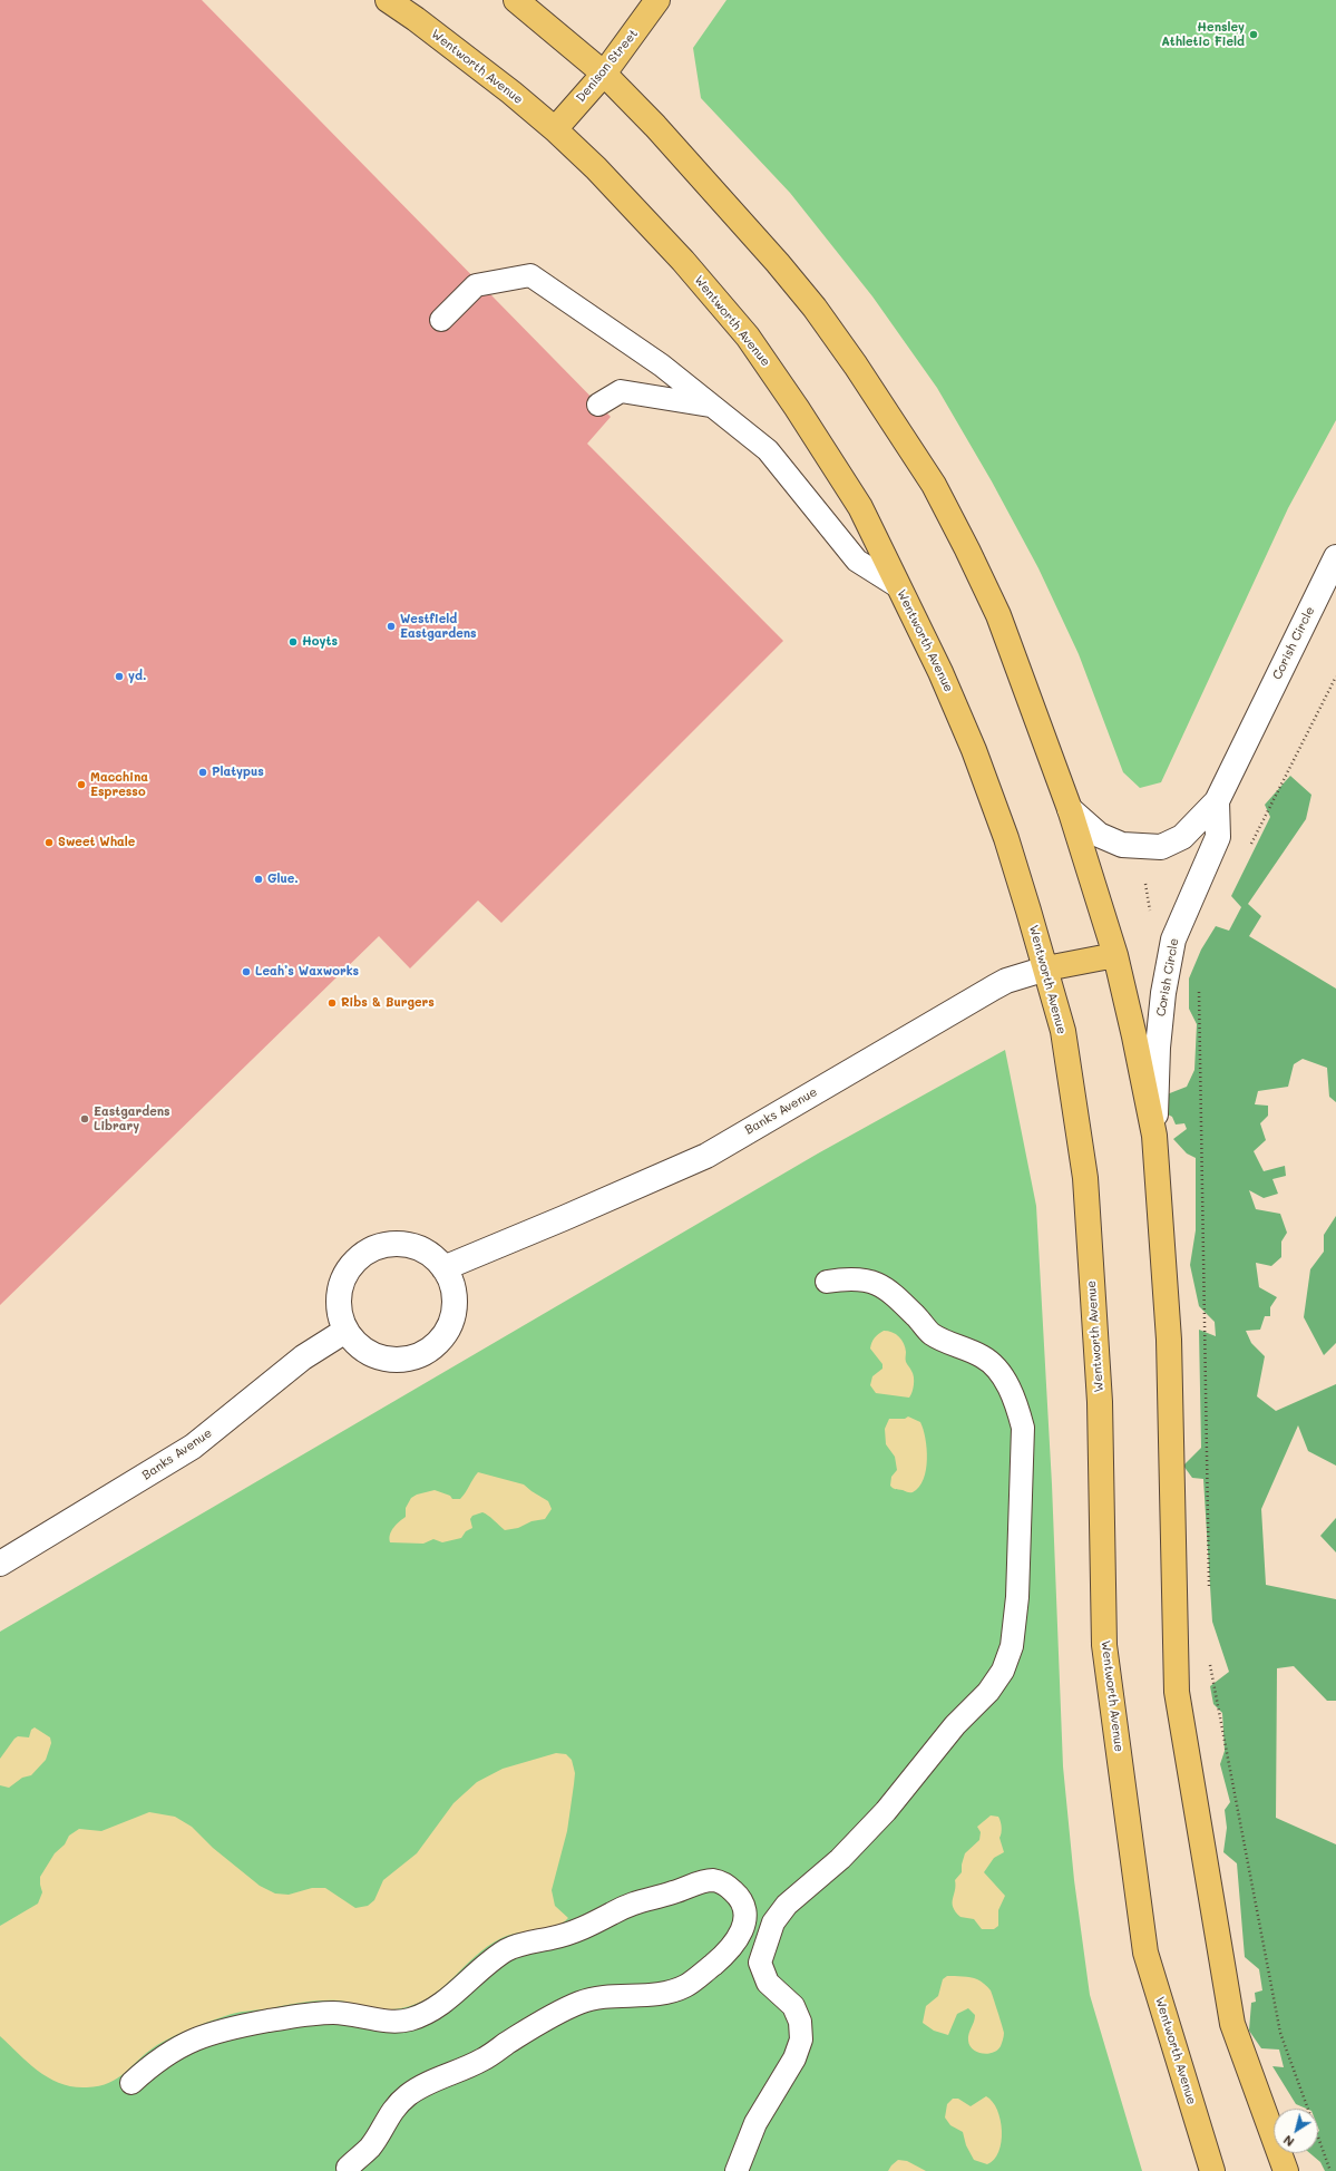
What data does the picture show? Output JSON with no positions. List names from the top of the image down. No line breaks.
{"streets":{"main road":["Denison Street","Wentworth Avenue","Banks Avenue"],"street":["Corish Circle"]},"crossings":[["Denison Street","Wentworth Avenue"],["Wentworth Avenue","Banks Avenue"]],"places":["Hensley Athletic Field","Westfield Eastgardens","Hoyts","yd.","Platypus","Macchina Espresso","Sweet Whale","Glue.","Leah’s Waxworks","Ribs & Burgers","Eastgardens Library"],"north":"bottom left"}
